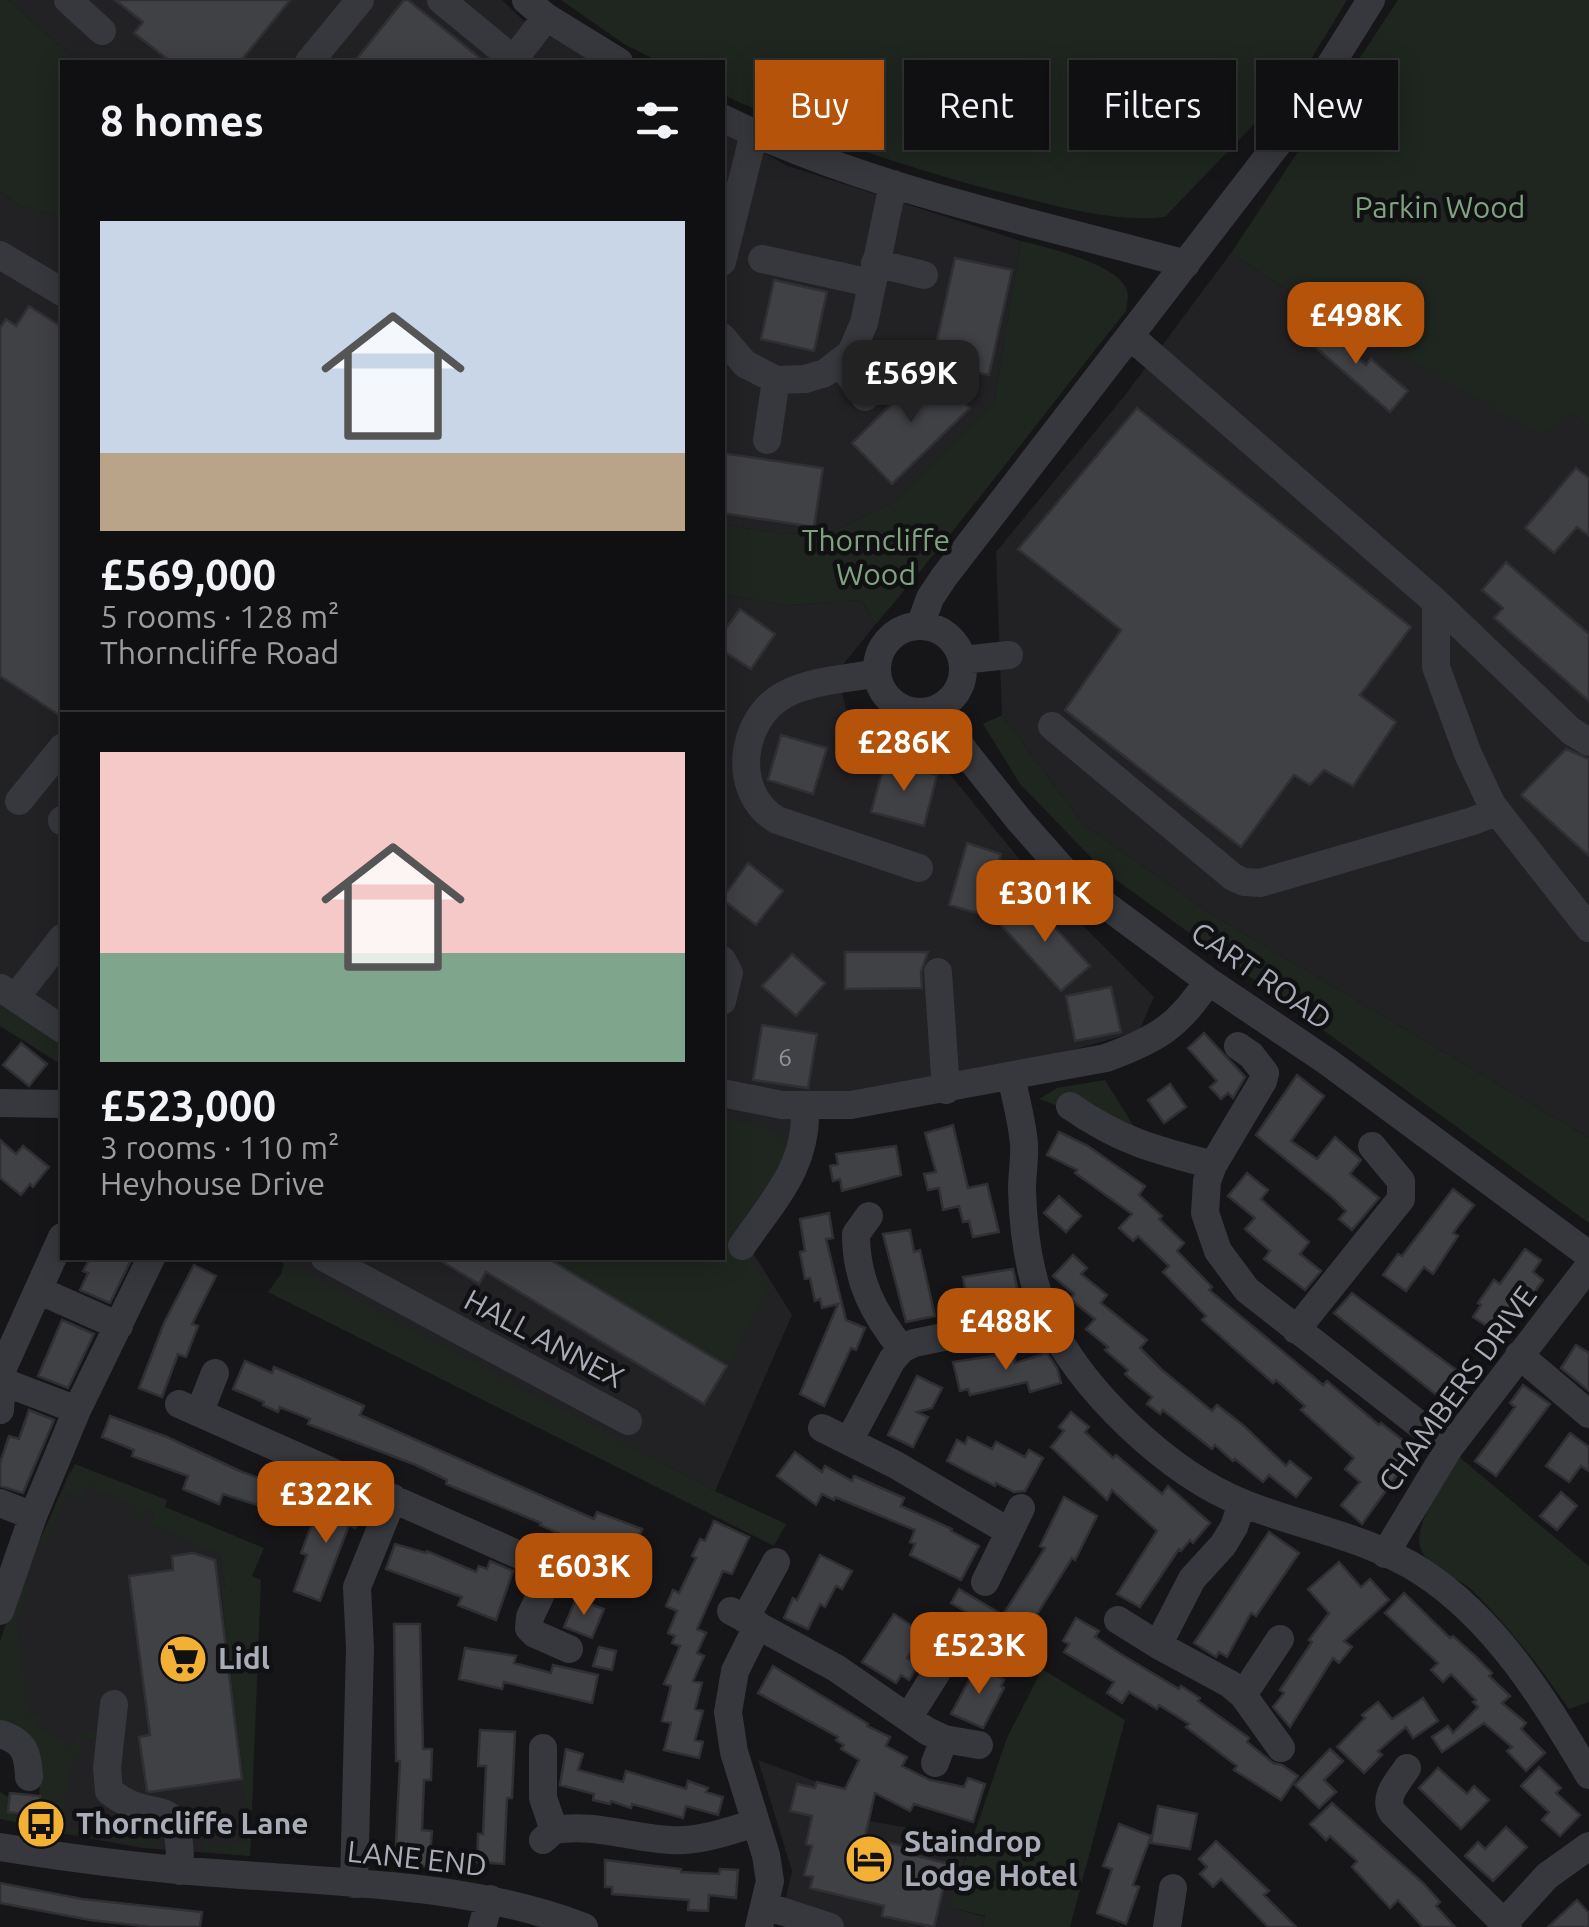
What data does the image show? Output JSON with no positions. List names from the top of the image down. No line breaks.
{"streets":{"street":["CART ROAD","HALL ANNEX","CHAMBERS DRIVE","LANE END"]},"parks":["Parkin Wood","Thorncliffe Wood"],"places":{"supermarket":["Lidl"],"bus stop":["Thorncliffe Lane"],"hotel":["Staindrop Lodge Hotel"]},"house_numbers":["6"],"page":{"chip":["Buy","Rent","Filters","New"],"heading":"8 homes","list":[{"name":"£569,000","note":"5 rooms · 128 m² · Thorncliffe Road"},{"name":"£523,000","note":"3 rooms · 110 m² · Heyhouse Drive"}],"price":["£498K","£569K","£286K","£301K","£488K","£322K","£603K","£523K"]}}
